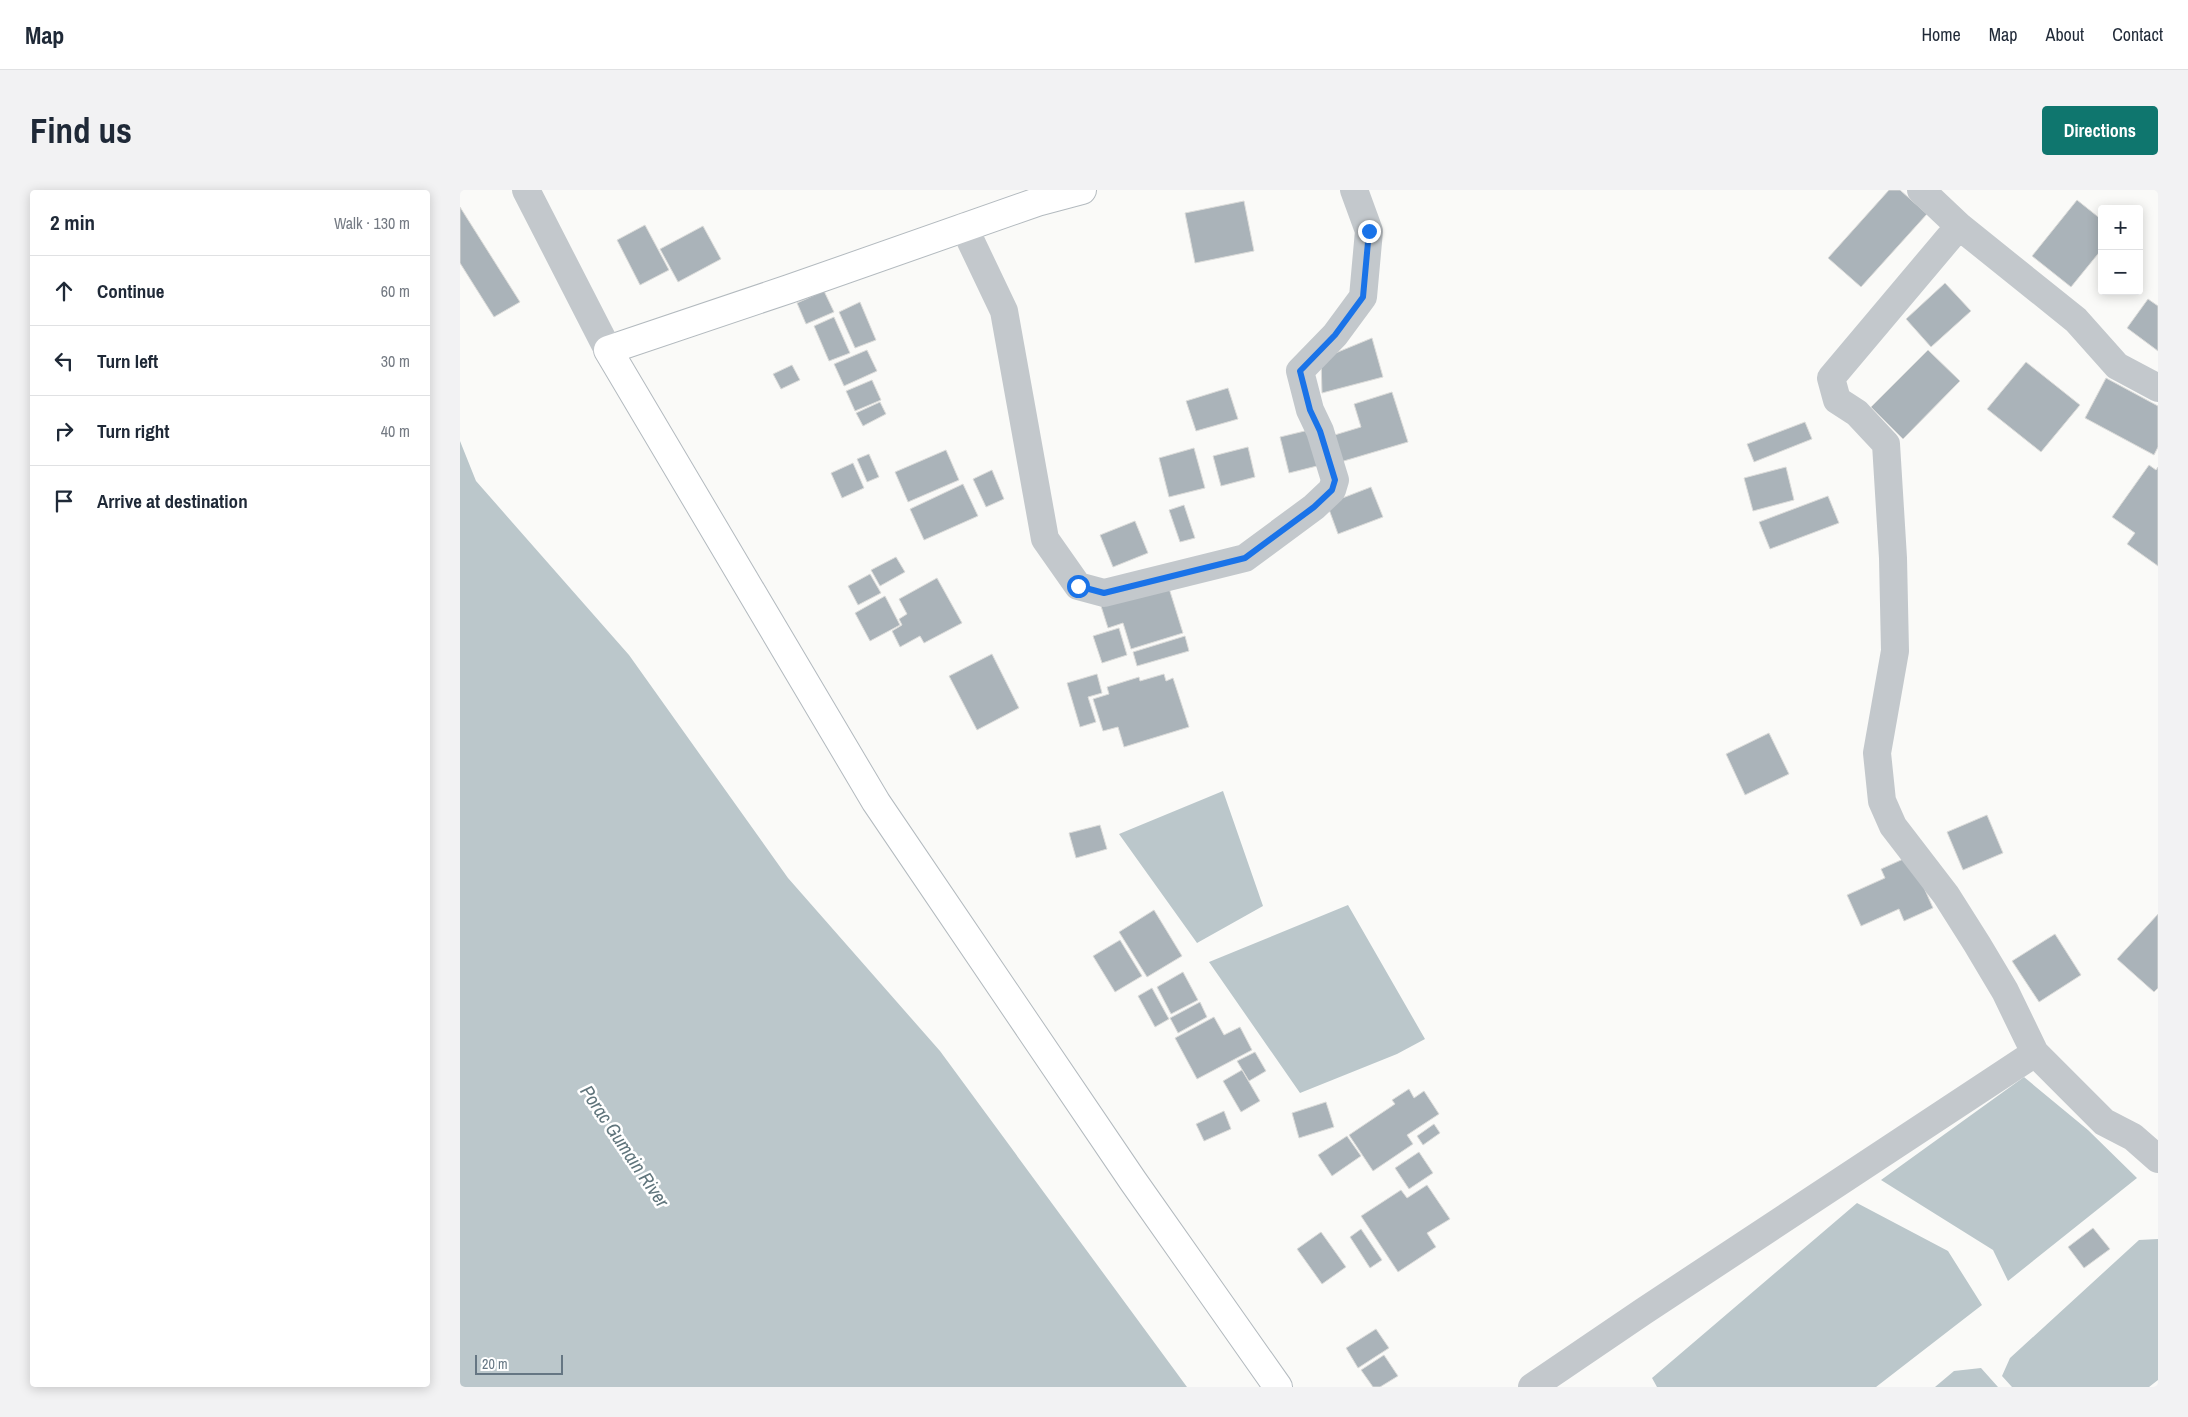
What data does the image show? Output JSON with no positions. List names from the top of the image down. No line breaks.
{"water":["Porac Gumain River"],"scale_bar":"20 m","page":{"header":"Map","nav":["Home","Map","About","Contact"],"buttons":"Directions","title":"Find us","heading":["2 min","Walk · 130 m"],"map_buttons":["+","−"],"list":[["Continue","60 m"],["Turn left","30 m"],["Turn right","40 m"],"Arrive at destination"],"scale":"20 m"}}
